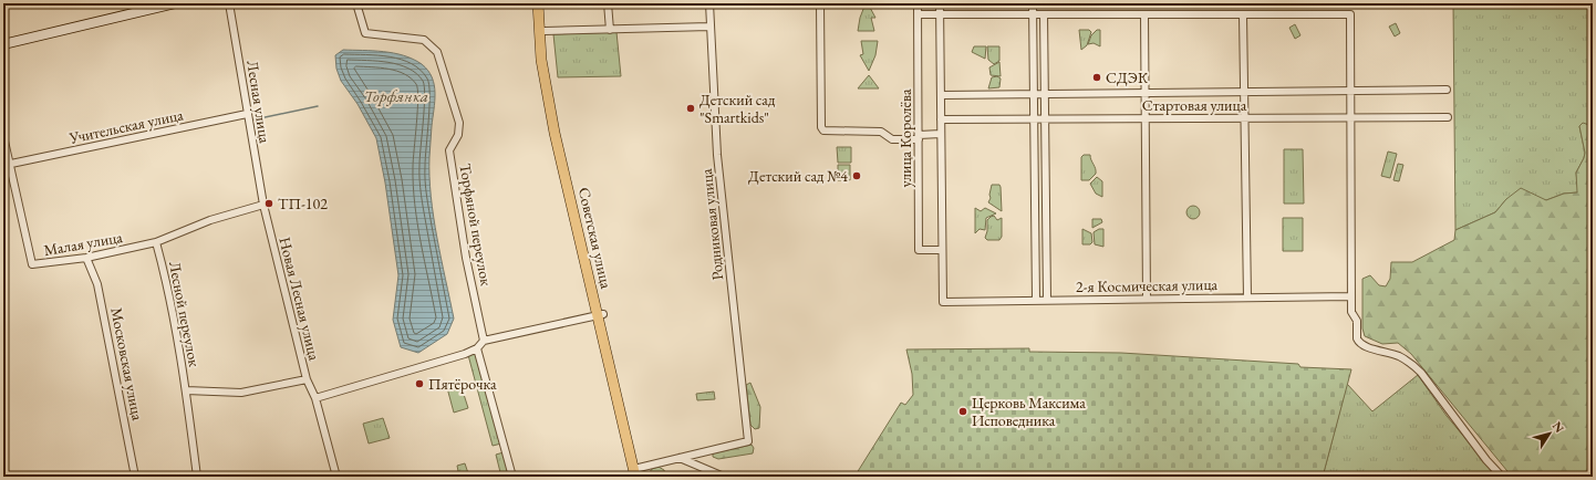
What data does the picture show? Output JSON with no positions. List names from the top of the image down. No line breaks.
{"streets":{"main road":["Советская улица"],"street":["Лесная улица","Стартовая улица","Учительская улица","улица Королёва","Торфяной переулок","Родниковая улица","Малая улица","2-я Космическая улица","Новая Лесная улица","Лесной переулок","Московская улица"]},"crossings":[["Лесная улица","Учительская улица"],["Лесная улица","Малая улица"],["Лесная улица","Новая Лесная улица"],["Учительская улица","Малая улица"],["улица Королёва","2-я Космическая улица"],["Малая улица","Новая Лесная улица"],["Малая улица","Лесной переулок"],["Малая улица","Московская улица"]],"water":["Торфянка"],"places":["СДЭК","Детский сад \"Smartkids\"","Детский сад №4","ТП-102","Пятёрочка","Церковь Максима Исповедника"],"north":"top right"}
